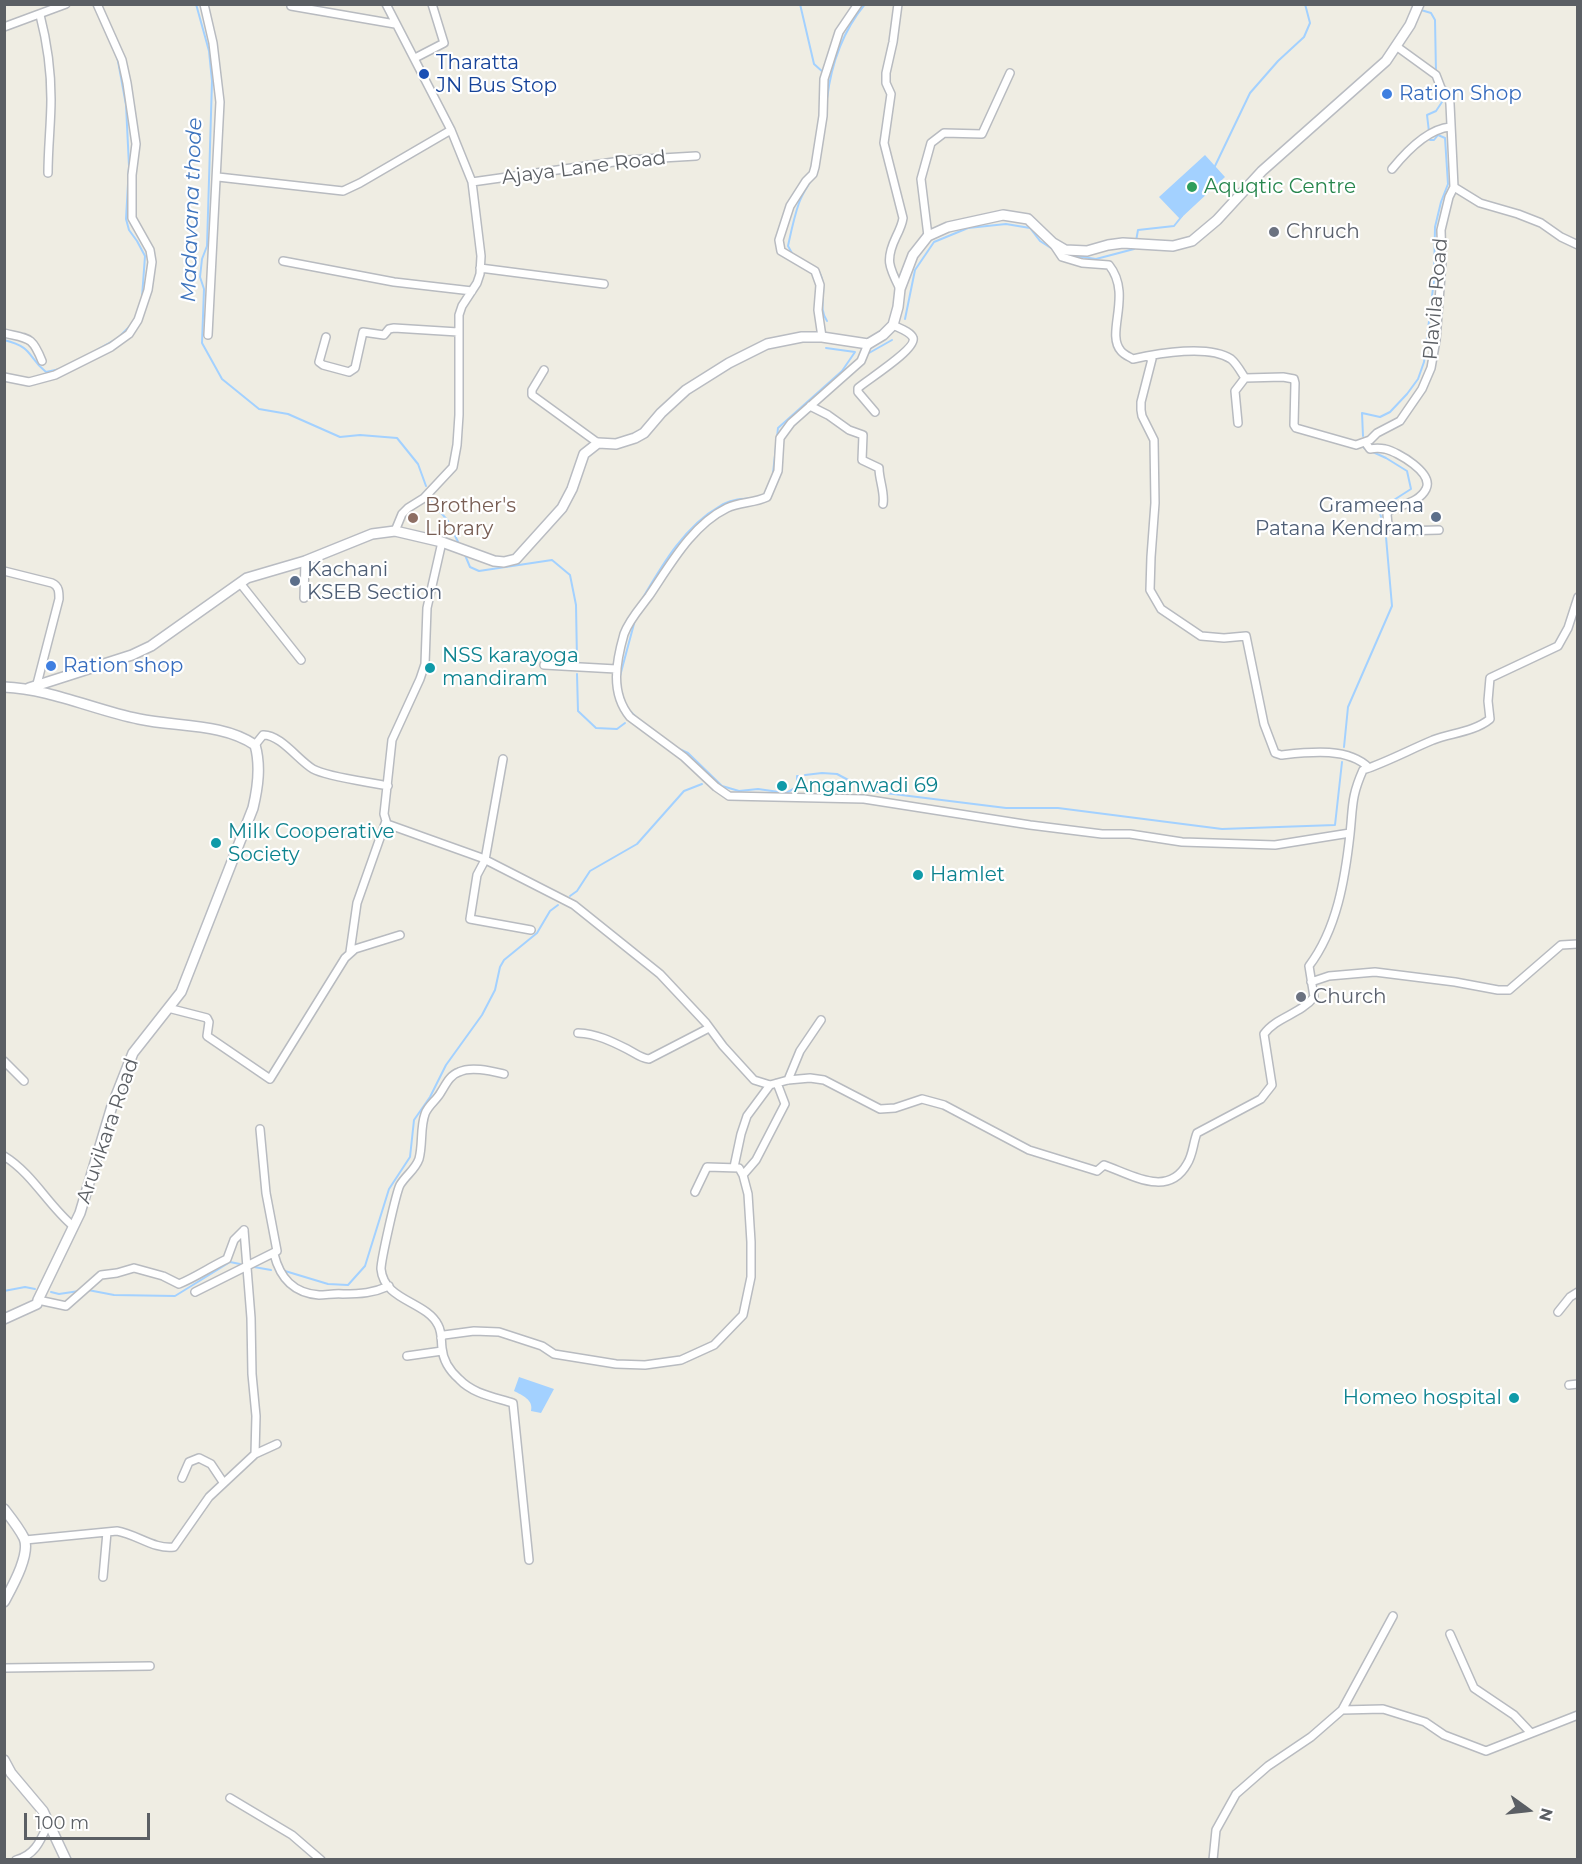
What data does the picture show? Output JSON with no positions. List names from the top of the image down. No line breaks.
{"streets":{"main road":["Aruvikara Road"],"street":["Ajaya Lane Road","Plavila Road"]},"water":["Madavana thode"],"places":["Tharatta JN Bus Stop","Ration Shop","Aquqtic Centre","Chruch","Grameena Patana Kendram","Brother's Library","Kachani KSEB Section","Ration shop","NSS karayoga mandiram","Anganwadi 69","Milk Cooperative Society","Hamlet","Church","Homeo hospital"],"scale_bar":"100 m","north":"right"}
